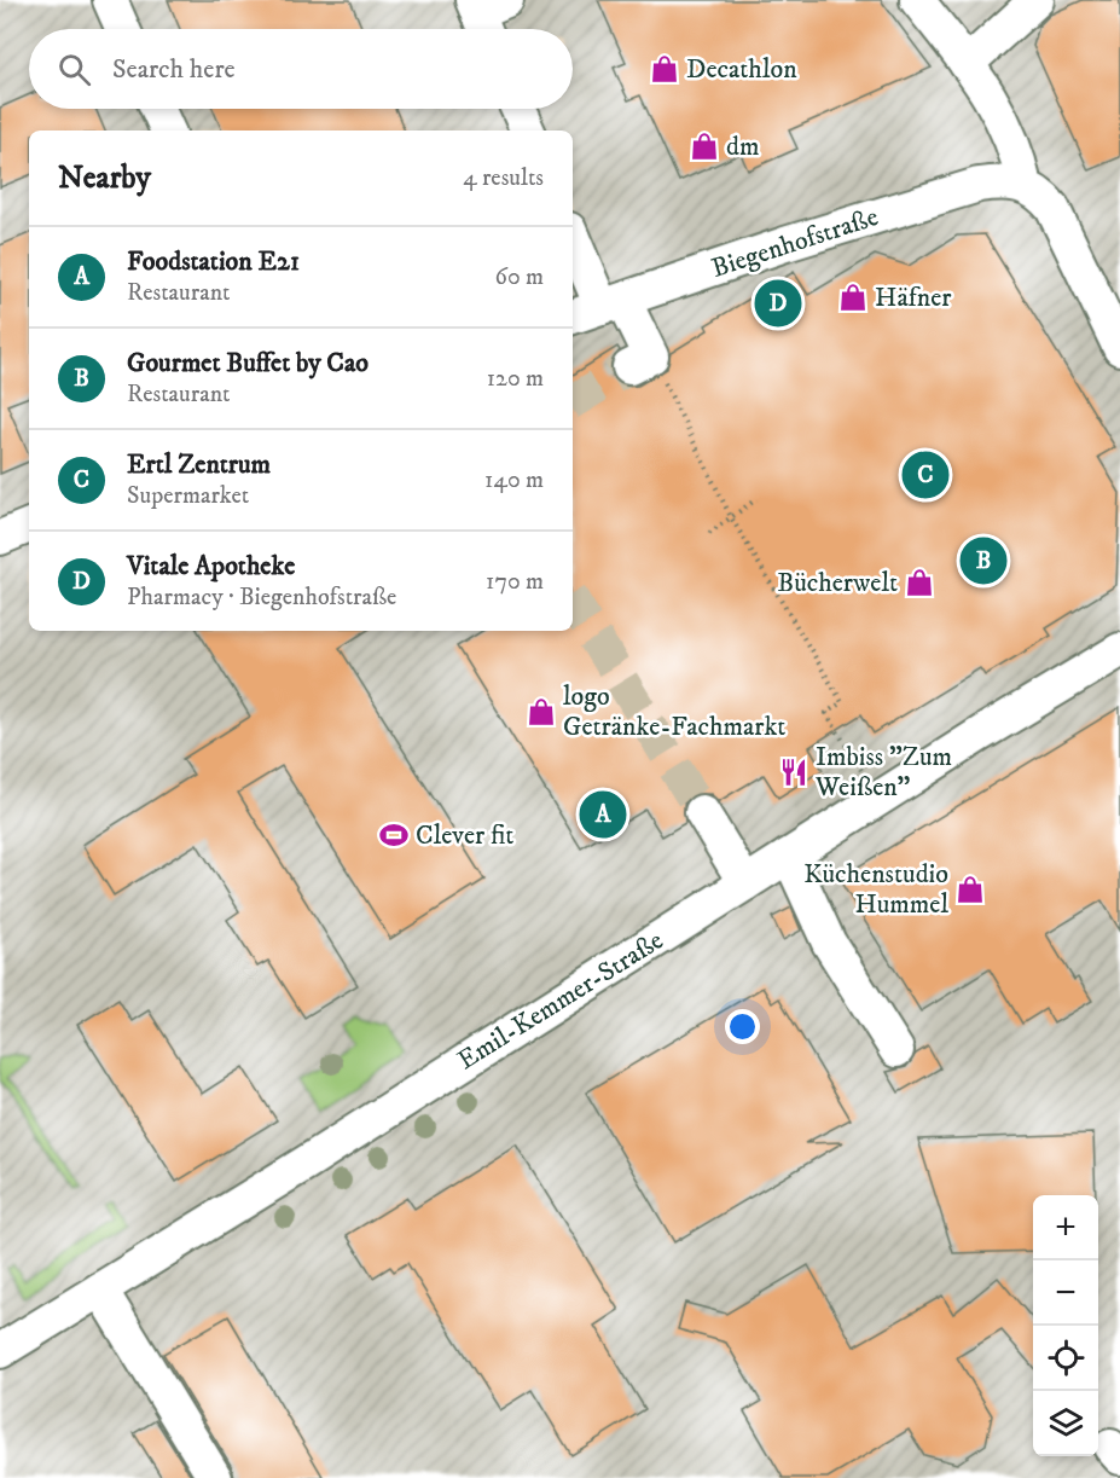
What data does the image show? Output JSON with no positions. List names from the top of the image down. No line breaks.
{"streets":{"street":["Biegenhofstraße","Emil-Kemmer-Straße"]},"places":{"shop":["Decathlon","dm","Häfner","Bücherwelt","logo Getränke-Fachmarkt","Küchenstudio Hummel"],"restaurant":["Imbiss \"Zum Weißen\""],"sports":["Clever fit"]},"page":{"search":"Search here","heading":["Nearby","4 results"],"list":[{"mark":"A","name":"Foodstation E21","note":"Restaurant","value":"60 m"},{"mark":"B","name":"Gourmet Buffet by Cao","note":"Restaurant","value":"120 m"},{"mark":"C","name":"Ertl Zentrum","note":"Supermarket","value":"140 m"},{"mark":"D","name":"Vitale Apotheke","note":"Pharmacy · Biegenhofstraße","value":"170 m"}],"pins":["D","C","B","A"],"map_buttons":["+","−"]}}
